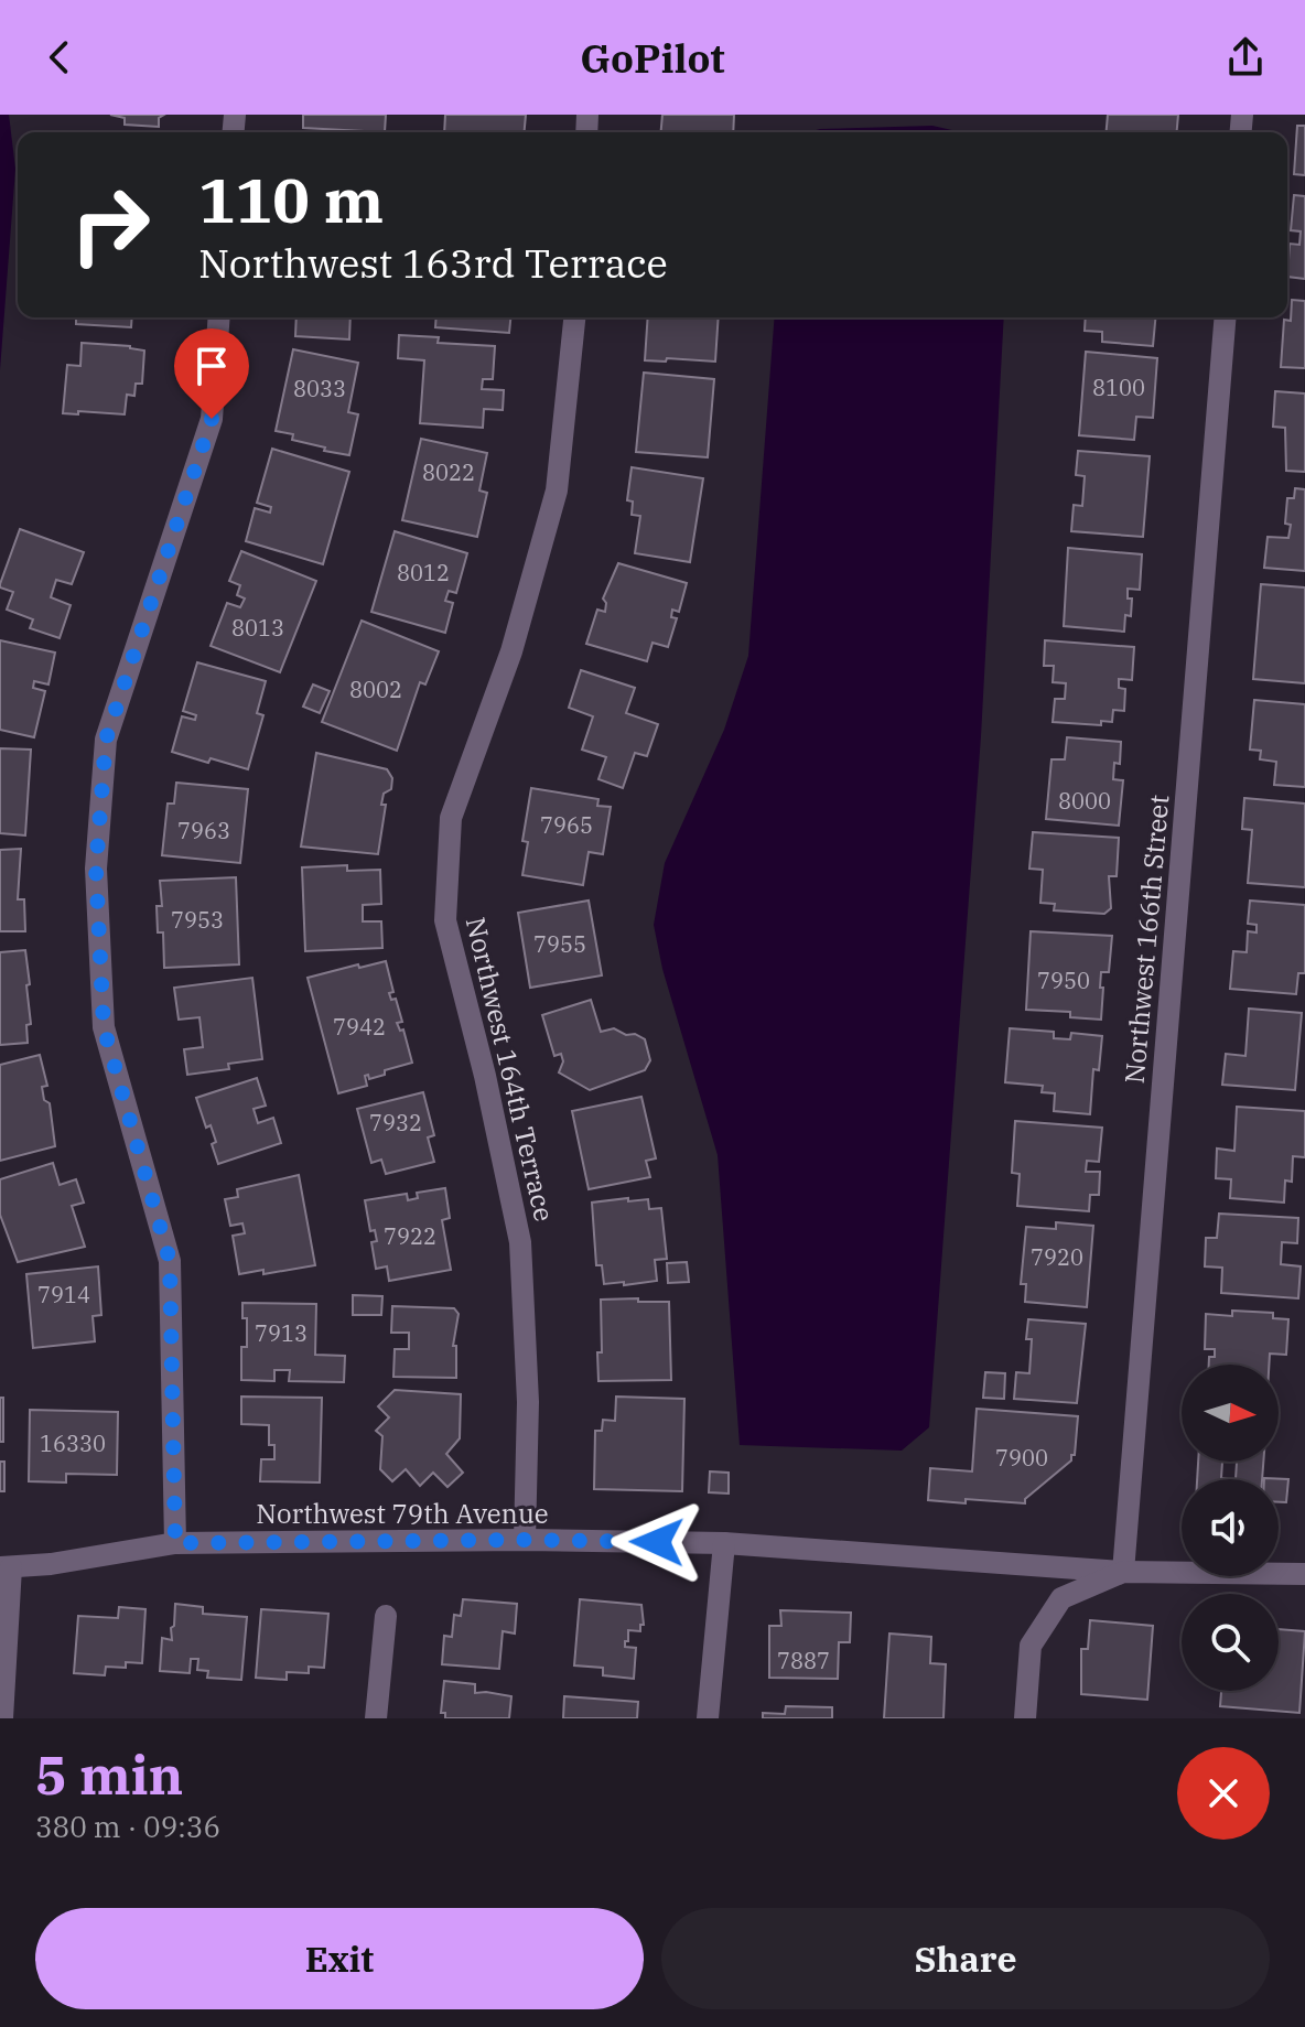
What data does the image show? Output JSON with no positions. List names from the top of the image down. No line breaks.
{"streets":{"street":["Northwest 166th Street","Northwest 164th Terrace","Northwest 79th Avenue"]},"crossings":[["Northwest 166th Street","Northwest 79th Avenue"],["Northwest 164th Terrace","Northwest 79th Avenue"]],"house_numbers":["8100","8033","8022","8012","8013","8002","8000","7965","7963","7953","7955","7950","7942","7932","7922","7920","7914","7913","16330","7900","7887"],"north":"right","page":{"header":"GoPilot","turn":["110 m","Northwest 163rd Terrace"],"heading":["5 min","380 m · 09:36"],"buttons":["Exit","Share"]}}
